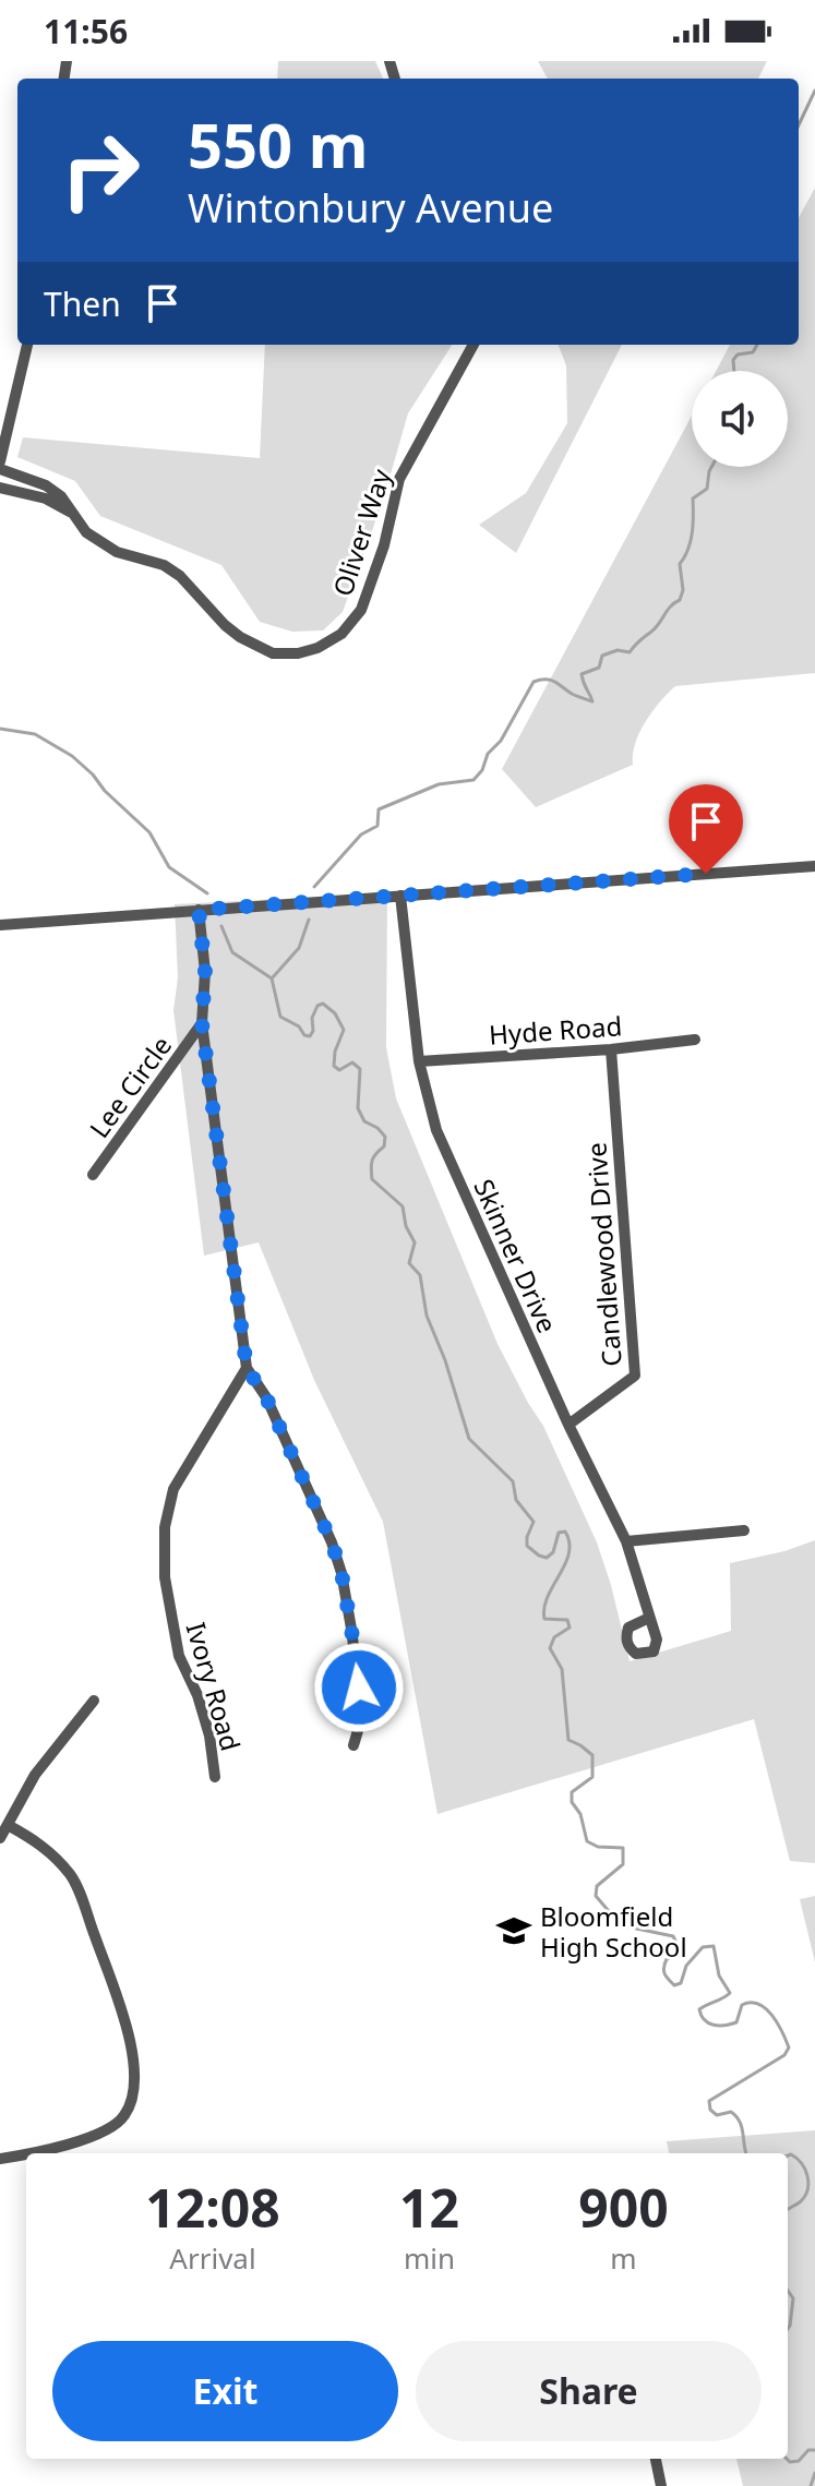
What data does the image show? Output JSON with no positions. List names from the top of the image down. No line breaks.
{"streets":{"street":["Oliver Way","Hyde Road","Lee Circle","Candlewood Drive","Skinner Drive","Ivory Road"]},"crossings":[["Hyde Road","Candlewood Drive"],["Hyde Road","Skinner Drive"],["Candlewood Drive","Skinner Drive"]],"places":{"school or university":["Bloomfield High School"]},"page":{"status":"11:56","turn":["550 m","Wintonbury Avenue"],"then":"Then","eta":["12:08","Arrival","12","min","900","m"],"buttons":["Exit","Share"]}}
